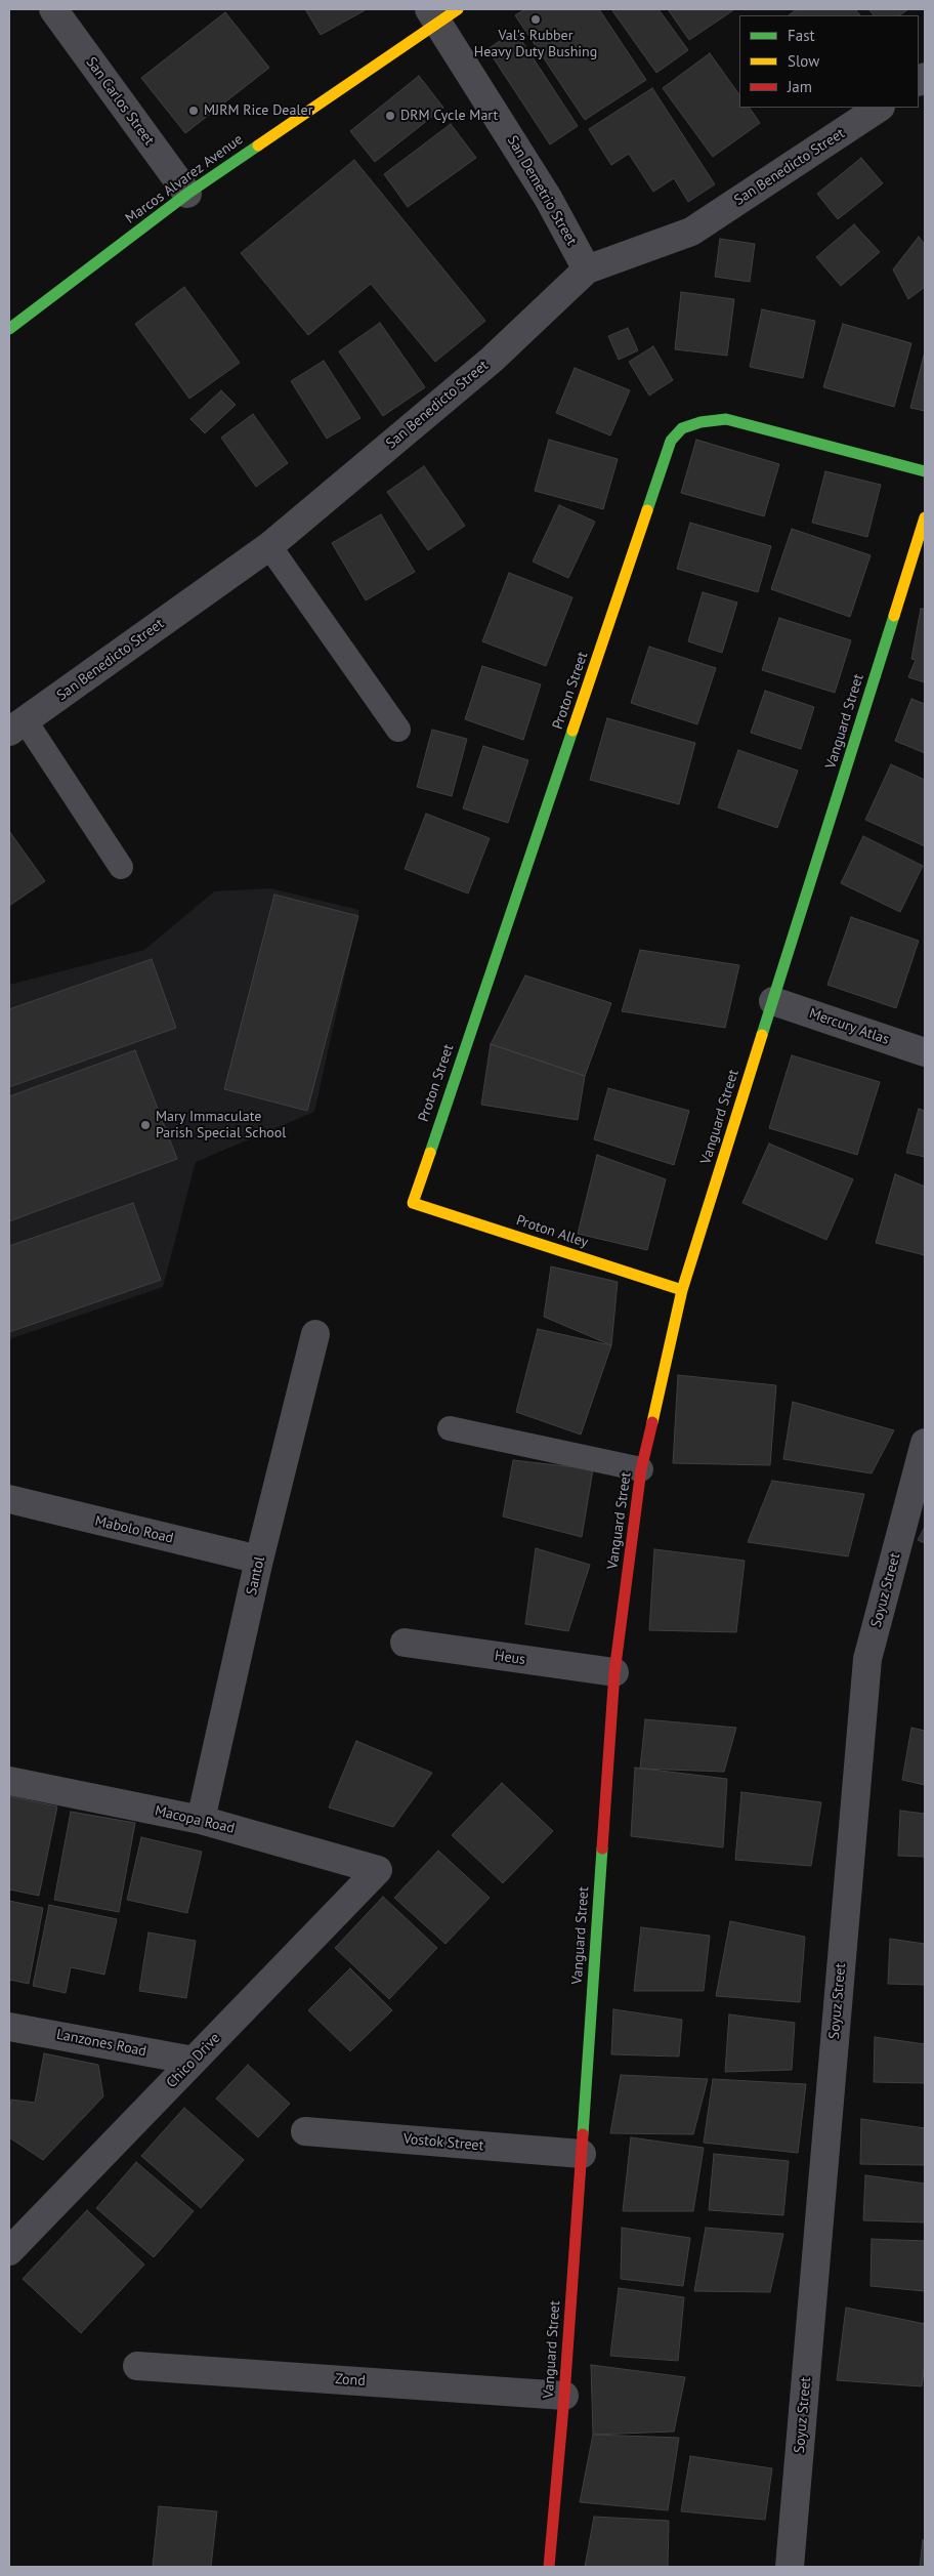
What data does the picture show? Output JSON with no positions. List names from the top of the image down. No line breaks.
{"streets":{"street":["San Carlos Street","San Benedicto Street","Marcos Alvarez Avenue","San Demetrio Street","Proton Street","Vanguard Street","Mercury Atlas","Proton Alley","Mabolo Road","Santol","Soyuz Street","Heus","Macopa Road","Lanzones Road","Chico Drive","Vostok Street","Zond"]},"crossings":[["San Carlos Street","Marcos Alvarez Avenue"],["San Benedicto Street","San Demetrio Street"],["Marcos Alvarez Avenue","San Demetrio Street"],["Proton Street","Proton Alley"],["Vanguard Street","Mercury Atlas"],["Vanguard Street","Proton Alley"],["Vanguard Street","Heus"],["Vanguard Street","Vostok Street"],["Vanguard Street","Zond"],["Mabolo Road","Santol"],["Santol","Macopa Road"],["Macopa Road","Chico Drive"],["Lanzones Road","Chico Drive"]],"places":["Val's Rubber Heavy Duty Bushing","MJRM Rice Dealer","DRM Cycle Mart","Mary Immaculate Parish Special School"],"legend":["Fast","Slow","Jam"]}
